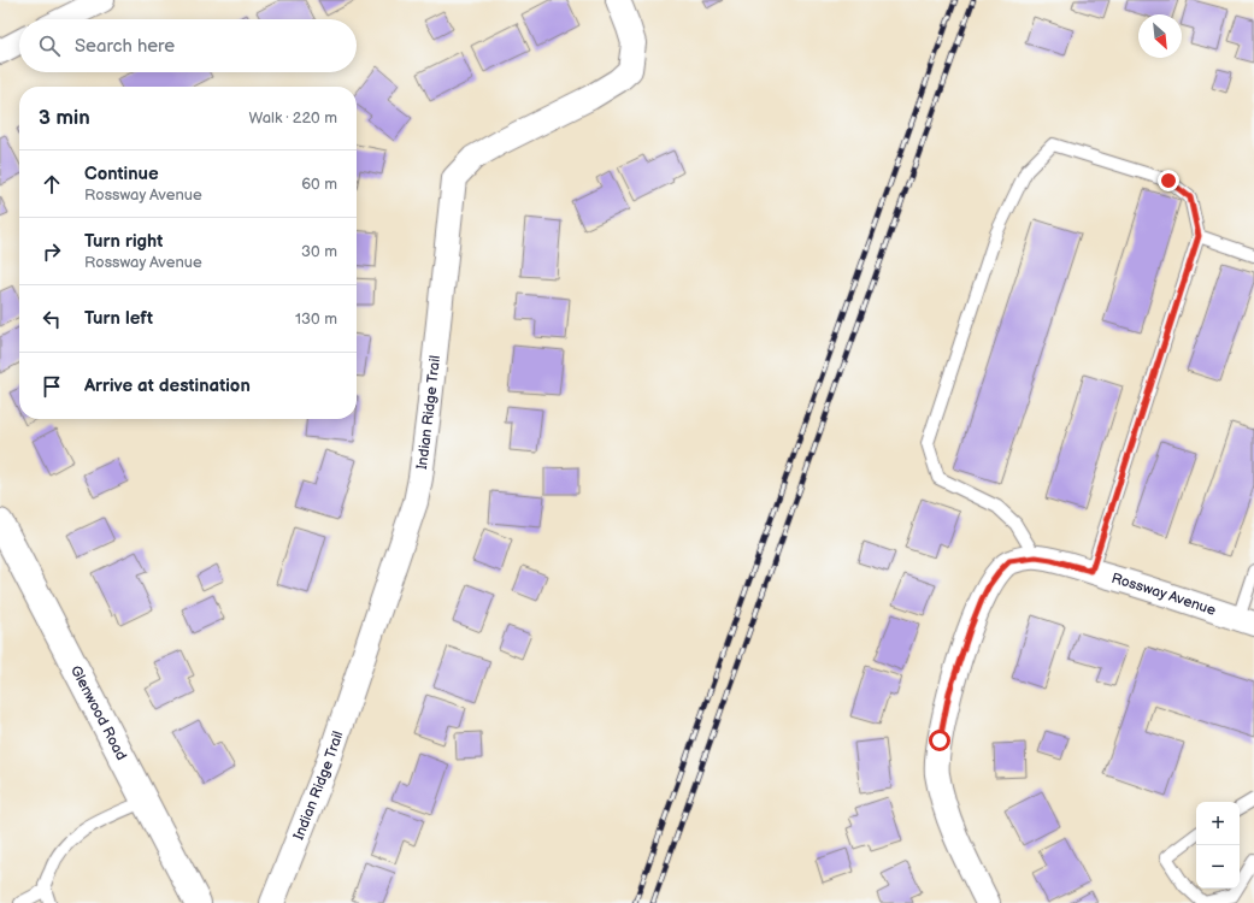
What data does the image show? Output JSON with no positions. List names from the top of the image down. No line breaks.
{"streets":{"street":["Indian Ridge Trail","Rossway Avenue","Glenwood Road"]},"north":"bottom right","page":{"search":"Search here","heading":["3 min","Walk · 220 m"],"list":[["Continue","Rossway Avenue","60 m"],["Turn right","Rossway Avenue","30 m"],["Turn left","130 m"],"Arrive at destination"],"map_buttons":["+","−"]}}
